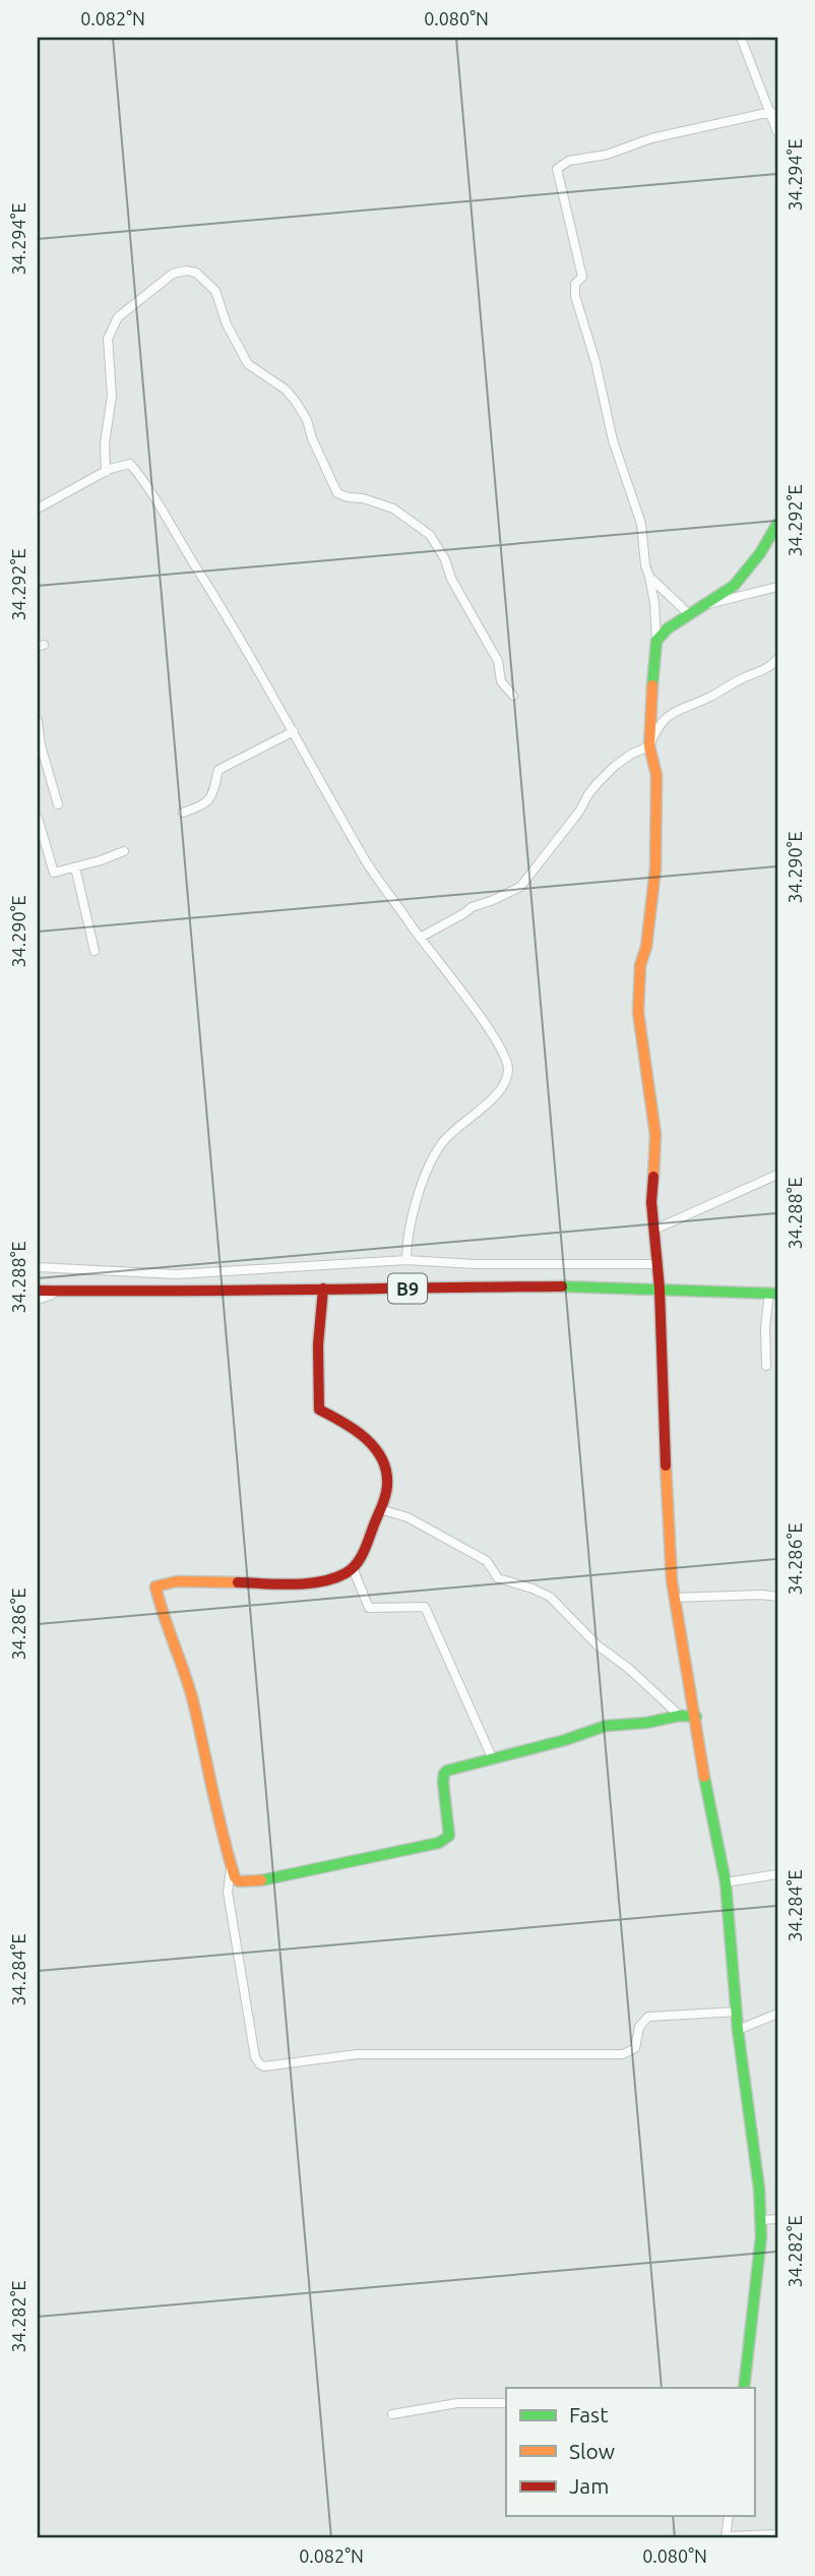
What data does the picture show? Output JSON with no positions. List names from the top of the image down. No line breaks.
{"streets":{"main road":["B9"]},"legend":["Fast","Slow","Jam"],"coordinates":["0.082°N","0.080°N","34.294°E","34.292°E","34.290°E","34.288°E","34.286°E","34.284°E","34.282°E"]}
